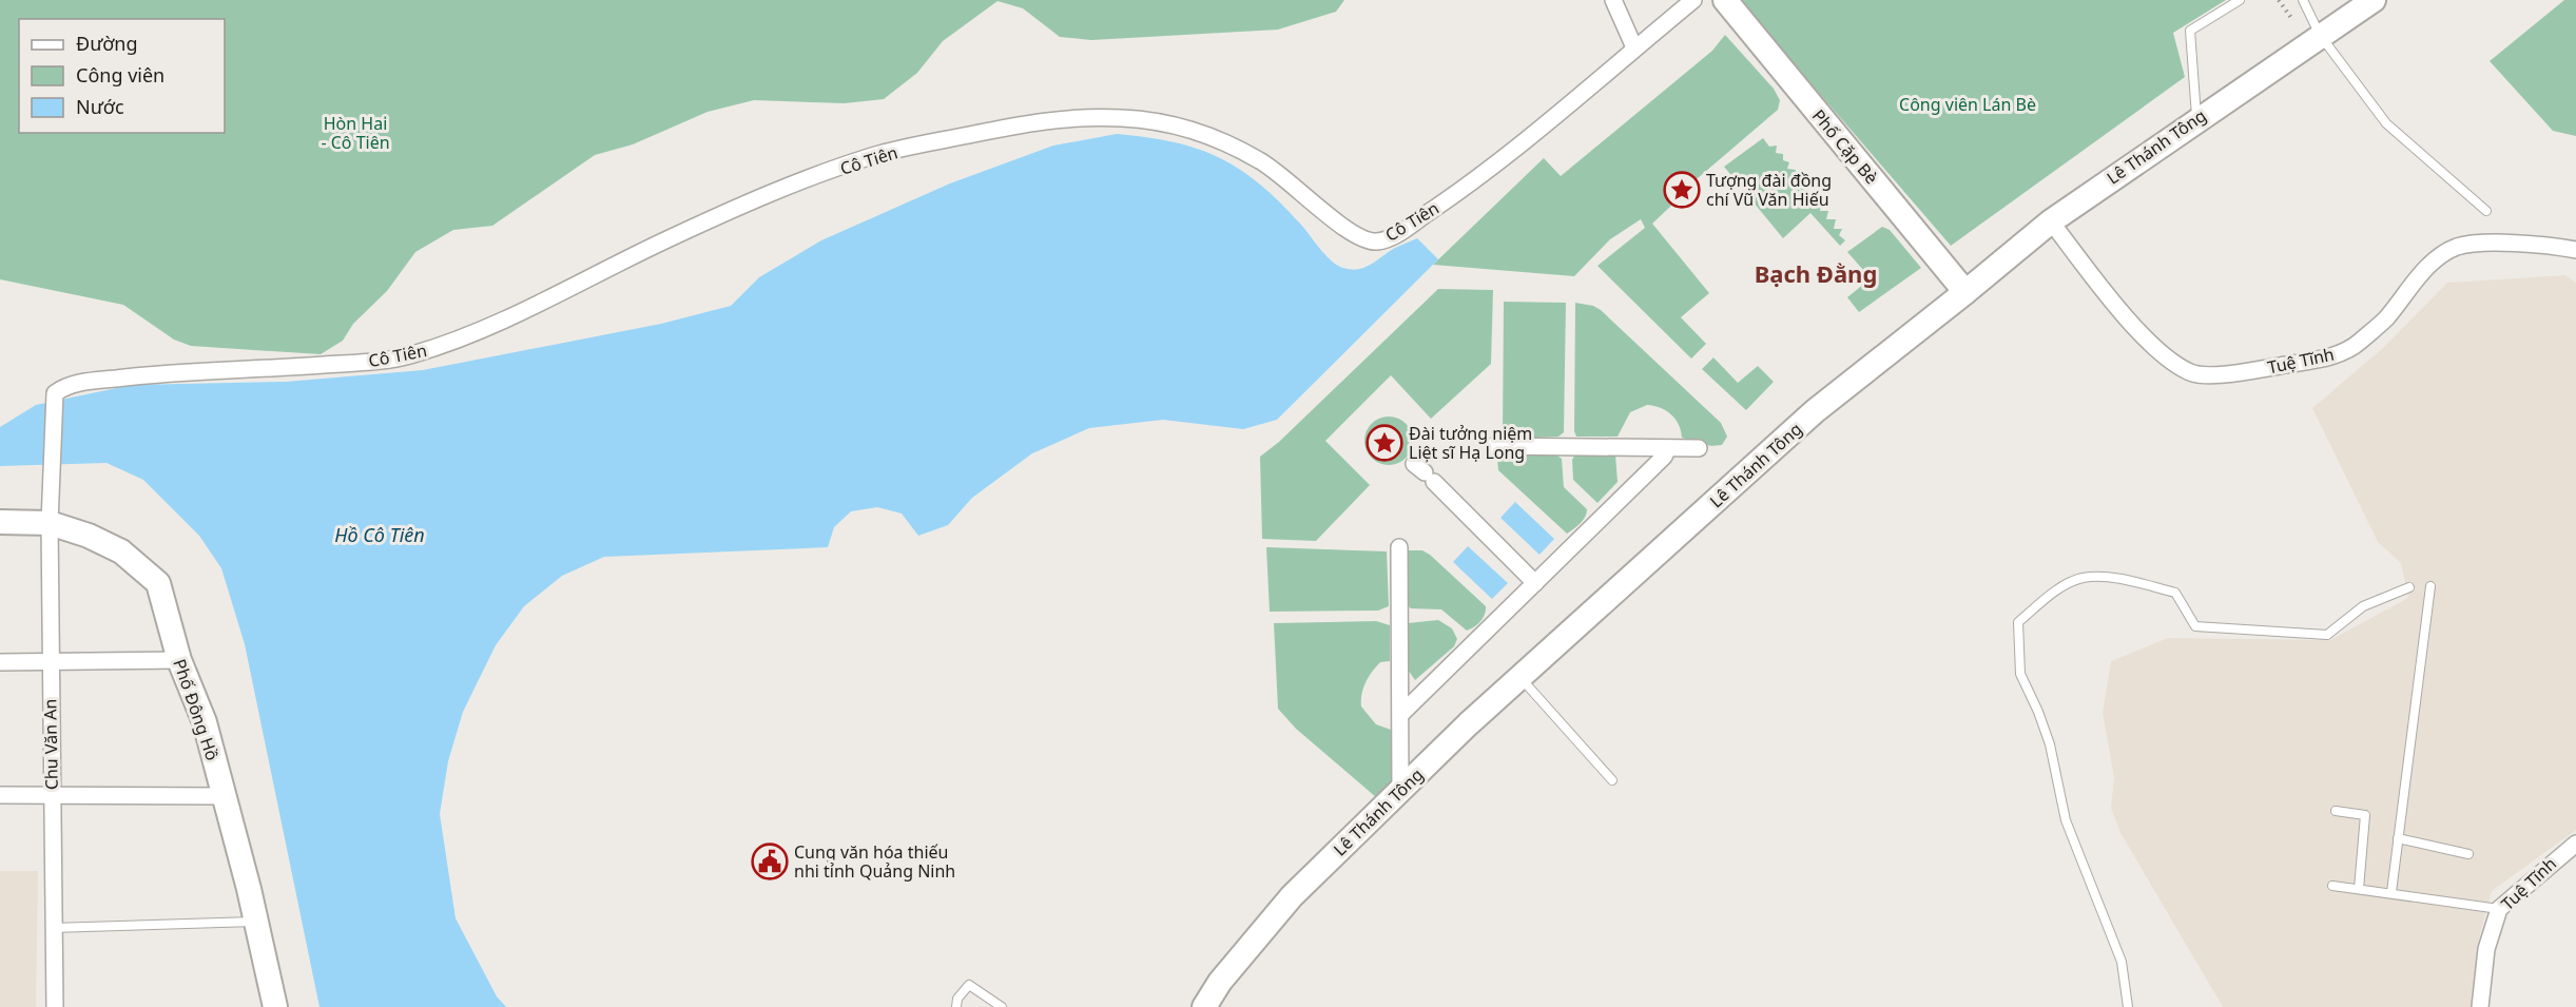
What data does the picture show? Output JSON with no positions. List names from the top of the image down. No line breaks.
{"streets":{"main road":["Phố Cặp Bè","Lê Thánh Tông","Phố Đông Hồ"],"street":["Cô Tiên","Tuệ Tĩnh","Chu Văn An"]},"crossings":[["Phố Cặp Bè","Lê Thánh Tông"],["Lê Thánh Tông","Tuệ Tĩnh"],["Cô Tiên","Chu Văn An"],["Phố Đông Hồ","Chu Văn An"]],"districts":["Bạch Đằng"],"water":["Hồ Cô Tiên"],"parks":["Công viên Lán Bè","Hòn Hai - Cô Tiên"],"places":{"place":["Tượng đài đồng chí Vũ Văn Hiếu","Đài tưởng niệm Liệt sĩ Hạ Long"],"public building":["Cung văn hóa thiếu nhi tỉnh Quảng Ninh"]},"legend":["Đường","Công viên","Nước"]}
